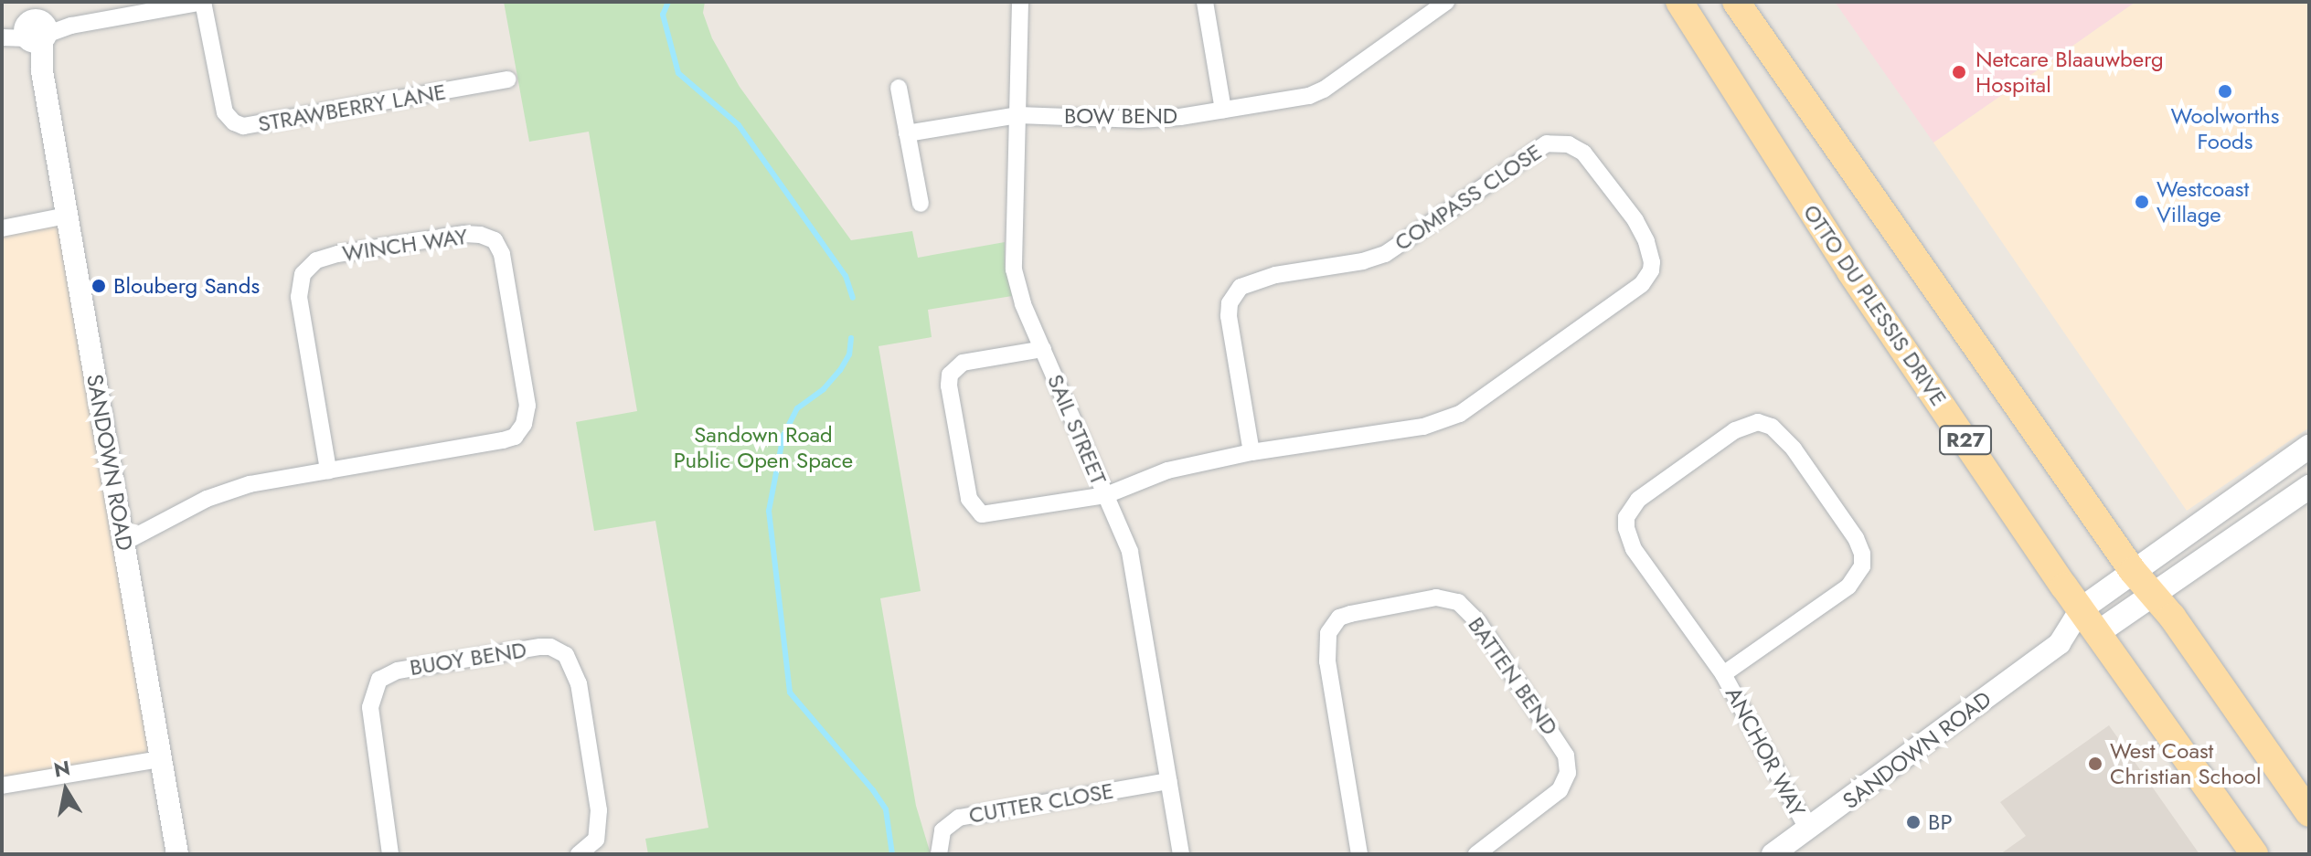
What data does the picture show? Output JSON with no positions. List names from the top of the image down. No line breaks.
{"streets":{"main road":["OTTO DU PLESSIS DRIVE","R27","SANDOWN ROAD"],"street":["STRAWBERRY LANE","BOW BEND","COMPASS CLOSE","WINCH WAY","SAIL STREET","BUOY BEND","BATTEN BEND","ANCHOR WAY","CUTTER CLOSE"]},"crossings":[["BOW BEND","SAIL STREET"],["COMPASS CLOSE","SAIL STREET"],["WINCH WAY","SANDOWN ROAD"],["OTTO DU PLESSIS DRIVE","SANDOWN ROAD"],["SAIL STREET","CUTTER CLOSE"],["R27","SANDOWN ROAD"],["SANDOWN ROAD","ANCHOR WAY"]],"parks":["Sandown Road Public Open Space"],"places":["Netcare Blaauwberg Hospital","Woolworths Foods","Westcoast Village","Blouberg Sands","West Coast Christian School","BP"],"north":"top"}
